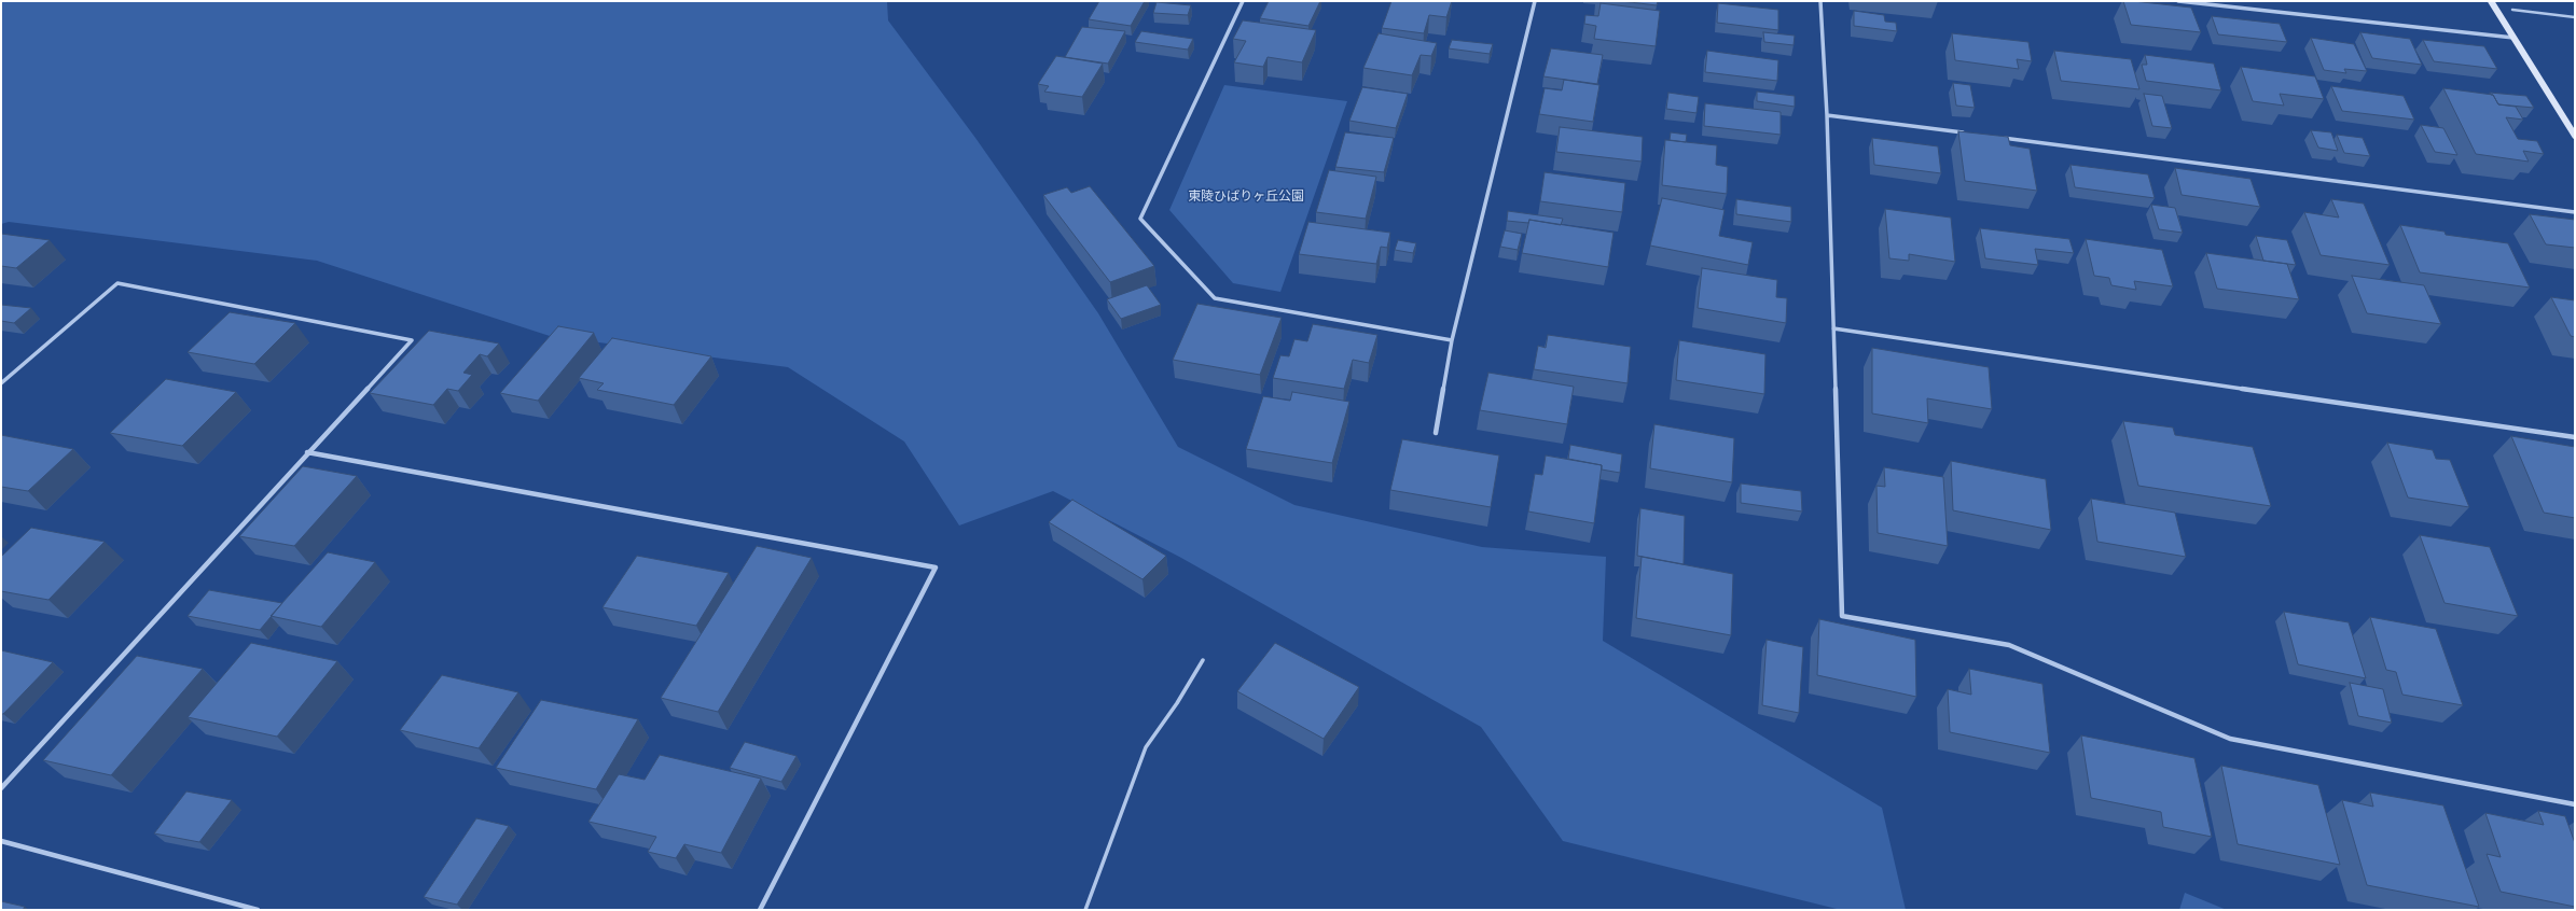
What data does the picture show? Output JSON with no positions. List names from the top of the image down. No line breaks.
{"parks":["東陵ひばりヶ丘公園"]}
